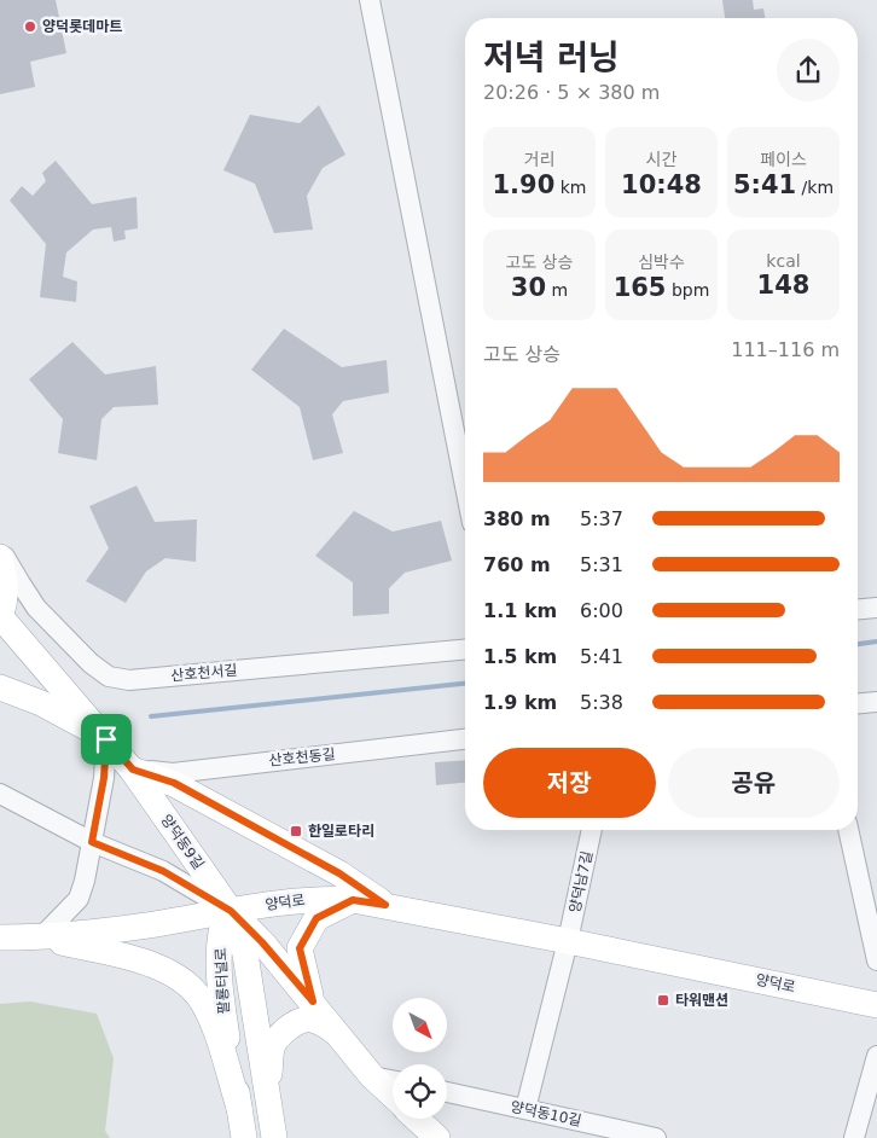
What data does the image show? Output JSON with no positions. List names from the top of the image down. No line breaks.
{"streets":{"main road":["양덕동9길","양덕로","팔룡터널로"],"street":["산호천서길","산호천동길","양덕남7길","양덕동10길"]},"crossings":[["산호천동길","양덕동9길"],["양덕동9길","양덕로"],["양덕동9길","팔룡터널로"],["양덕남7길","양덕로"],["양덕로","팔룡터널로"]],"places":{"other":["양덕롯데마트"],"transit":["한일로타리","타워맨션"]},"north":"bottom right","page":{"heading":["저녁 러닝","20:26 · 5 × 380 m"],"stats":[["거리","1.90 km"],["시간","10:48"],["페이스","5:41 /km"],["고도 상승","30 m"],["심박수","165 bpm"],["kcal","148"]],"chart":["고도 상승","111–116 m"],"list":[{"name":"380 m","note":"5:37"},{"name":"760 m","note":"5:31"},{"name":"1.1 km","note":"6:00"},{"name":"1.5 km","note":"5:41"},{"name":"1.9 km","note":"5:38"}],"buttons":["저장","공유"]}}
